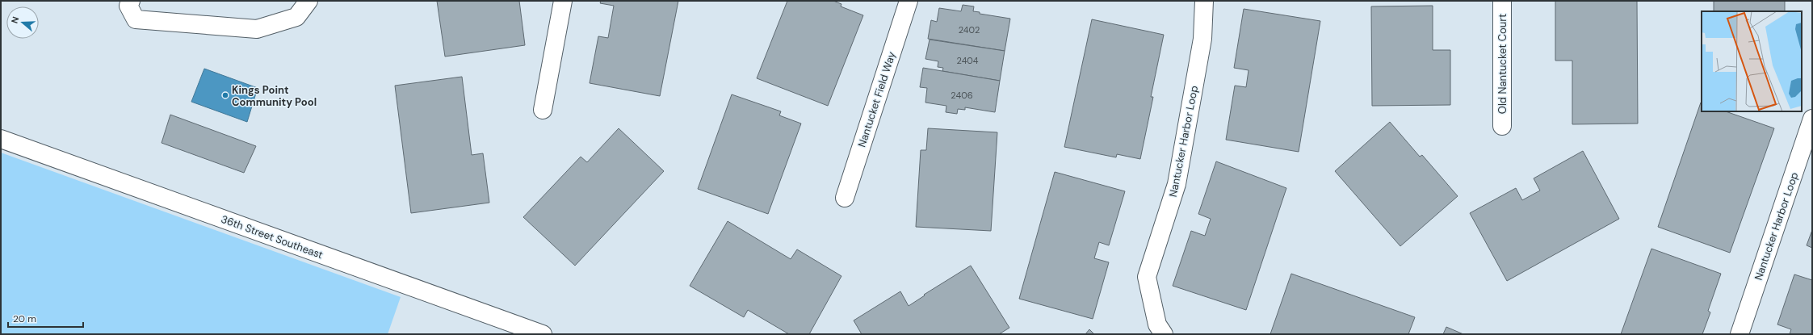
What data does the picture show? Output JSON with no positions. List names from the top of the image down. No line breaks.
{"streets":{"street":["Old Nantucket Court","Nantucket Field Way","Nantucker Harbor Loop","36th Street Southeast"]},"places":["Kings Point Community Pool"],"house_numbers":["2402","2404","2406"],"scale_bar":"20 m","north":"left"}
